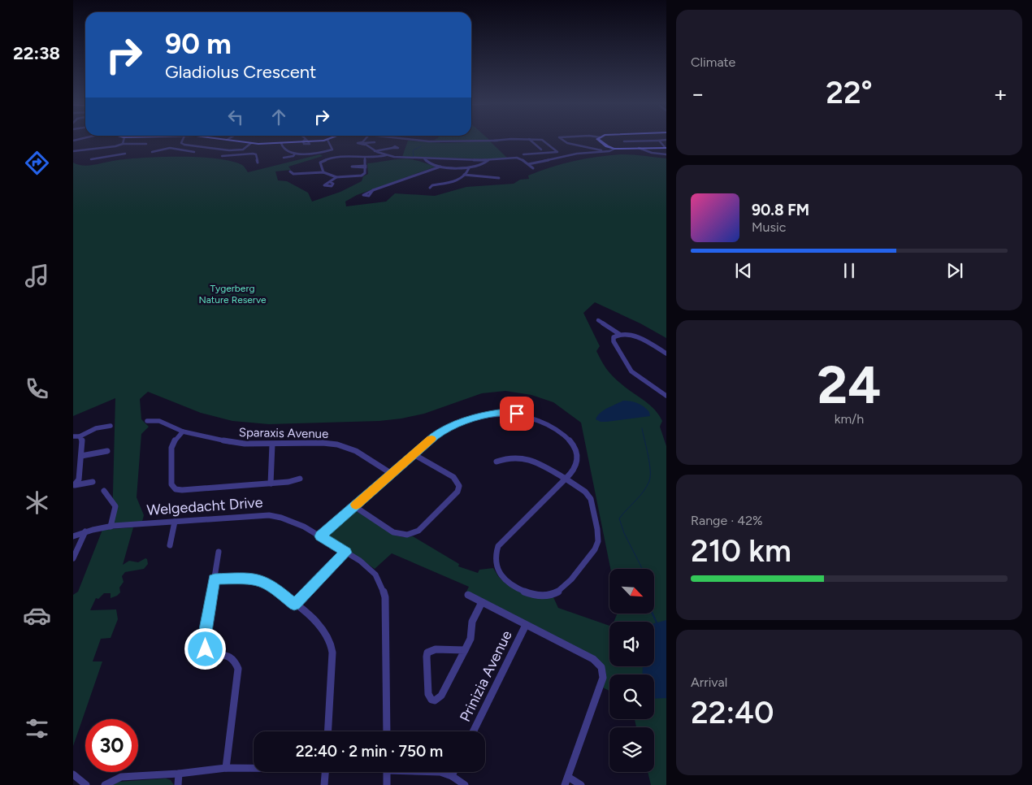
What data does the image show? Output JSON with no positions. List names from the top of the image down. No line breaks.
{"streets":{"street":["Sparaxis Avenue","Welgedacht Drive","Prinizia Avenue"]},"parks":["Tygerberg Nature Reserve"],"north":"bottom right","page":{"tabs":"22:38","tile":["Climate",["24","km/h"],["Range · 42%","210 km"],["Arrival","22:40"]],"turn":["90 m","Gladiolus Crescent"],"heat":["−","22°","+"],"song":["90.8 FM","Music"],"limit":"30","trip":"22:40 · 2 min · 750 m"}}
